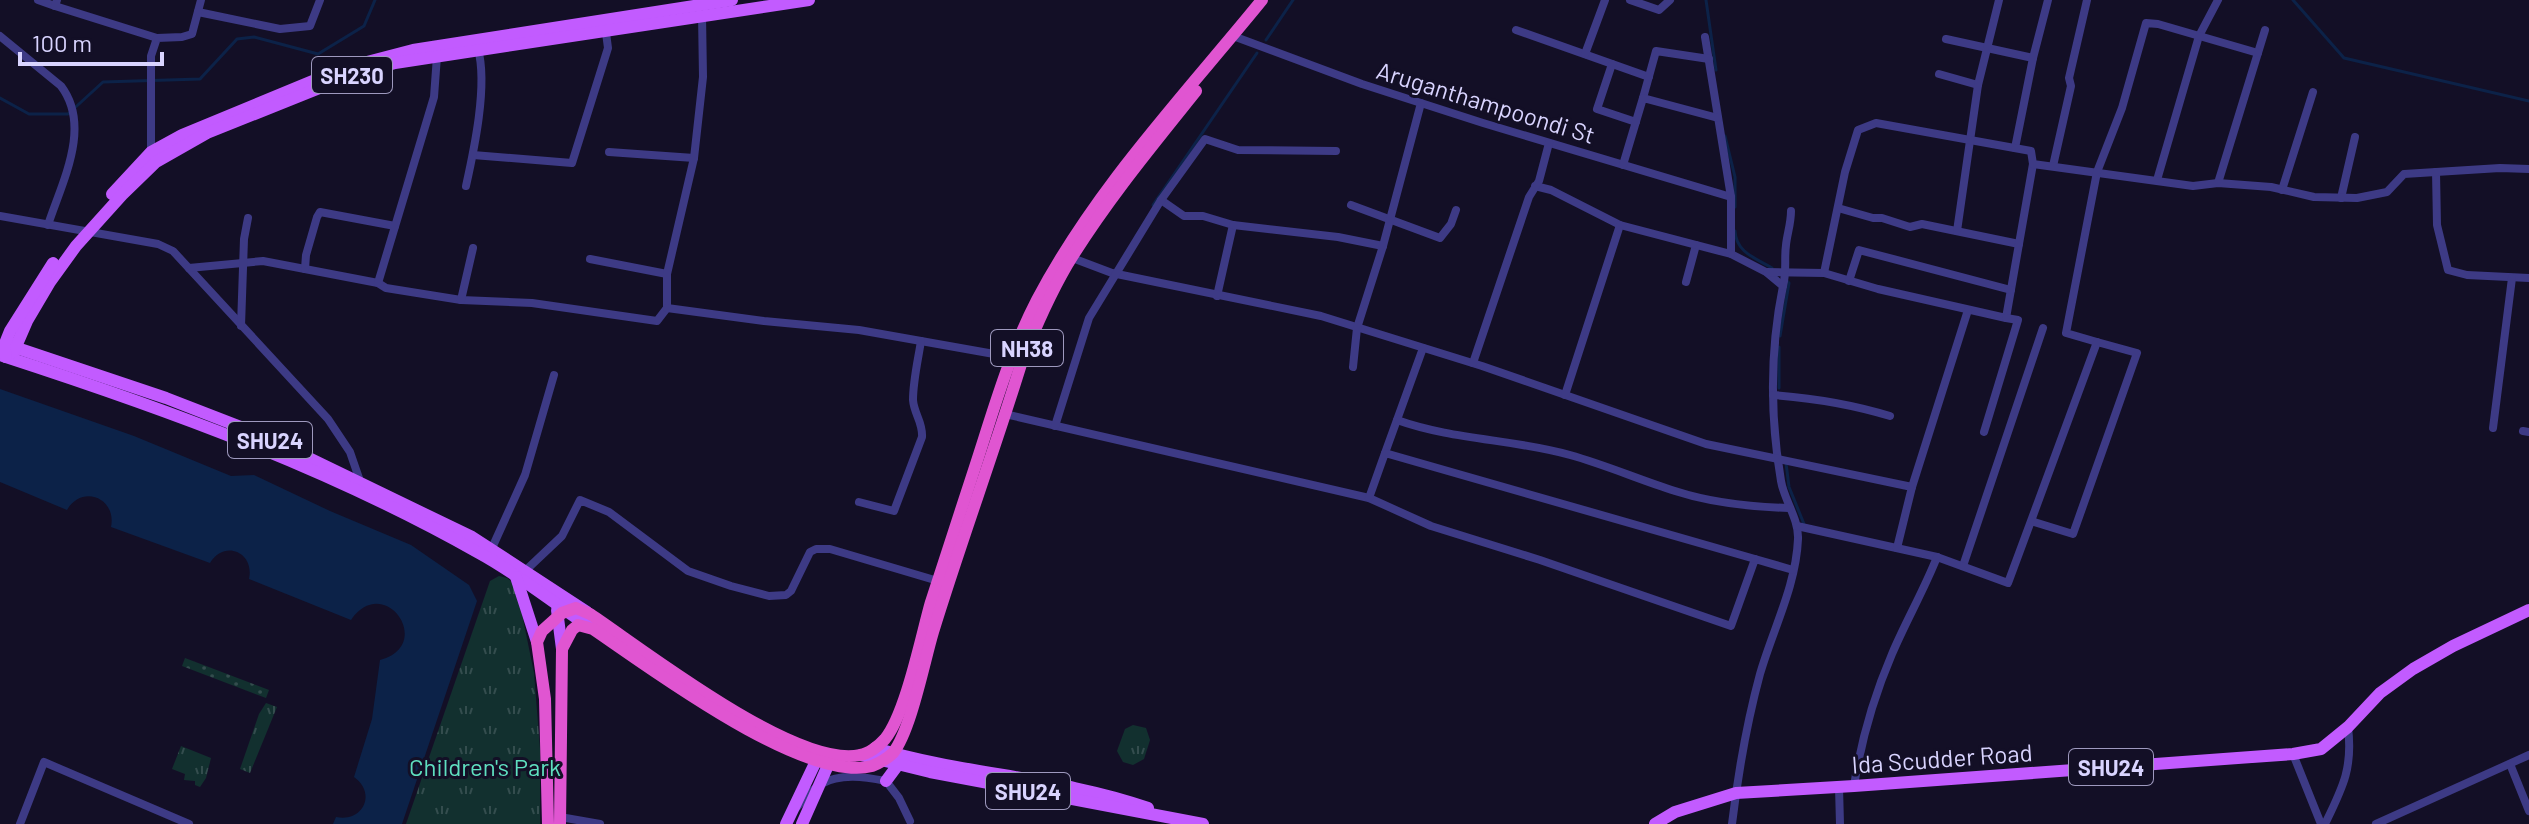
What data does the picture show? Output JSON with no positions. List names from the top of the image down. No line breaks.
{"streets":{"highway":["NH38"],"main road":["SH230","SHU24","Ida Scudder Road"],"street":["Aruganthampoondi St"]},"crossings":[["SH230","SHU24"],["Aruganthampoondi St","NH38"],["NH38","SHU24"]],"parks":["Children's Park"],"scale_bar":"100 m"}
